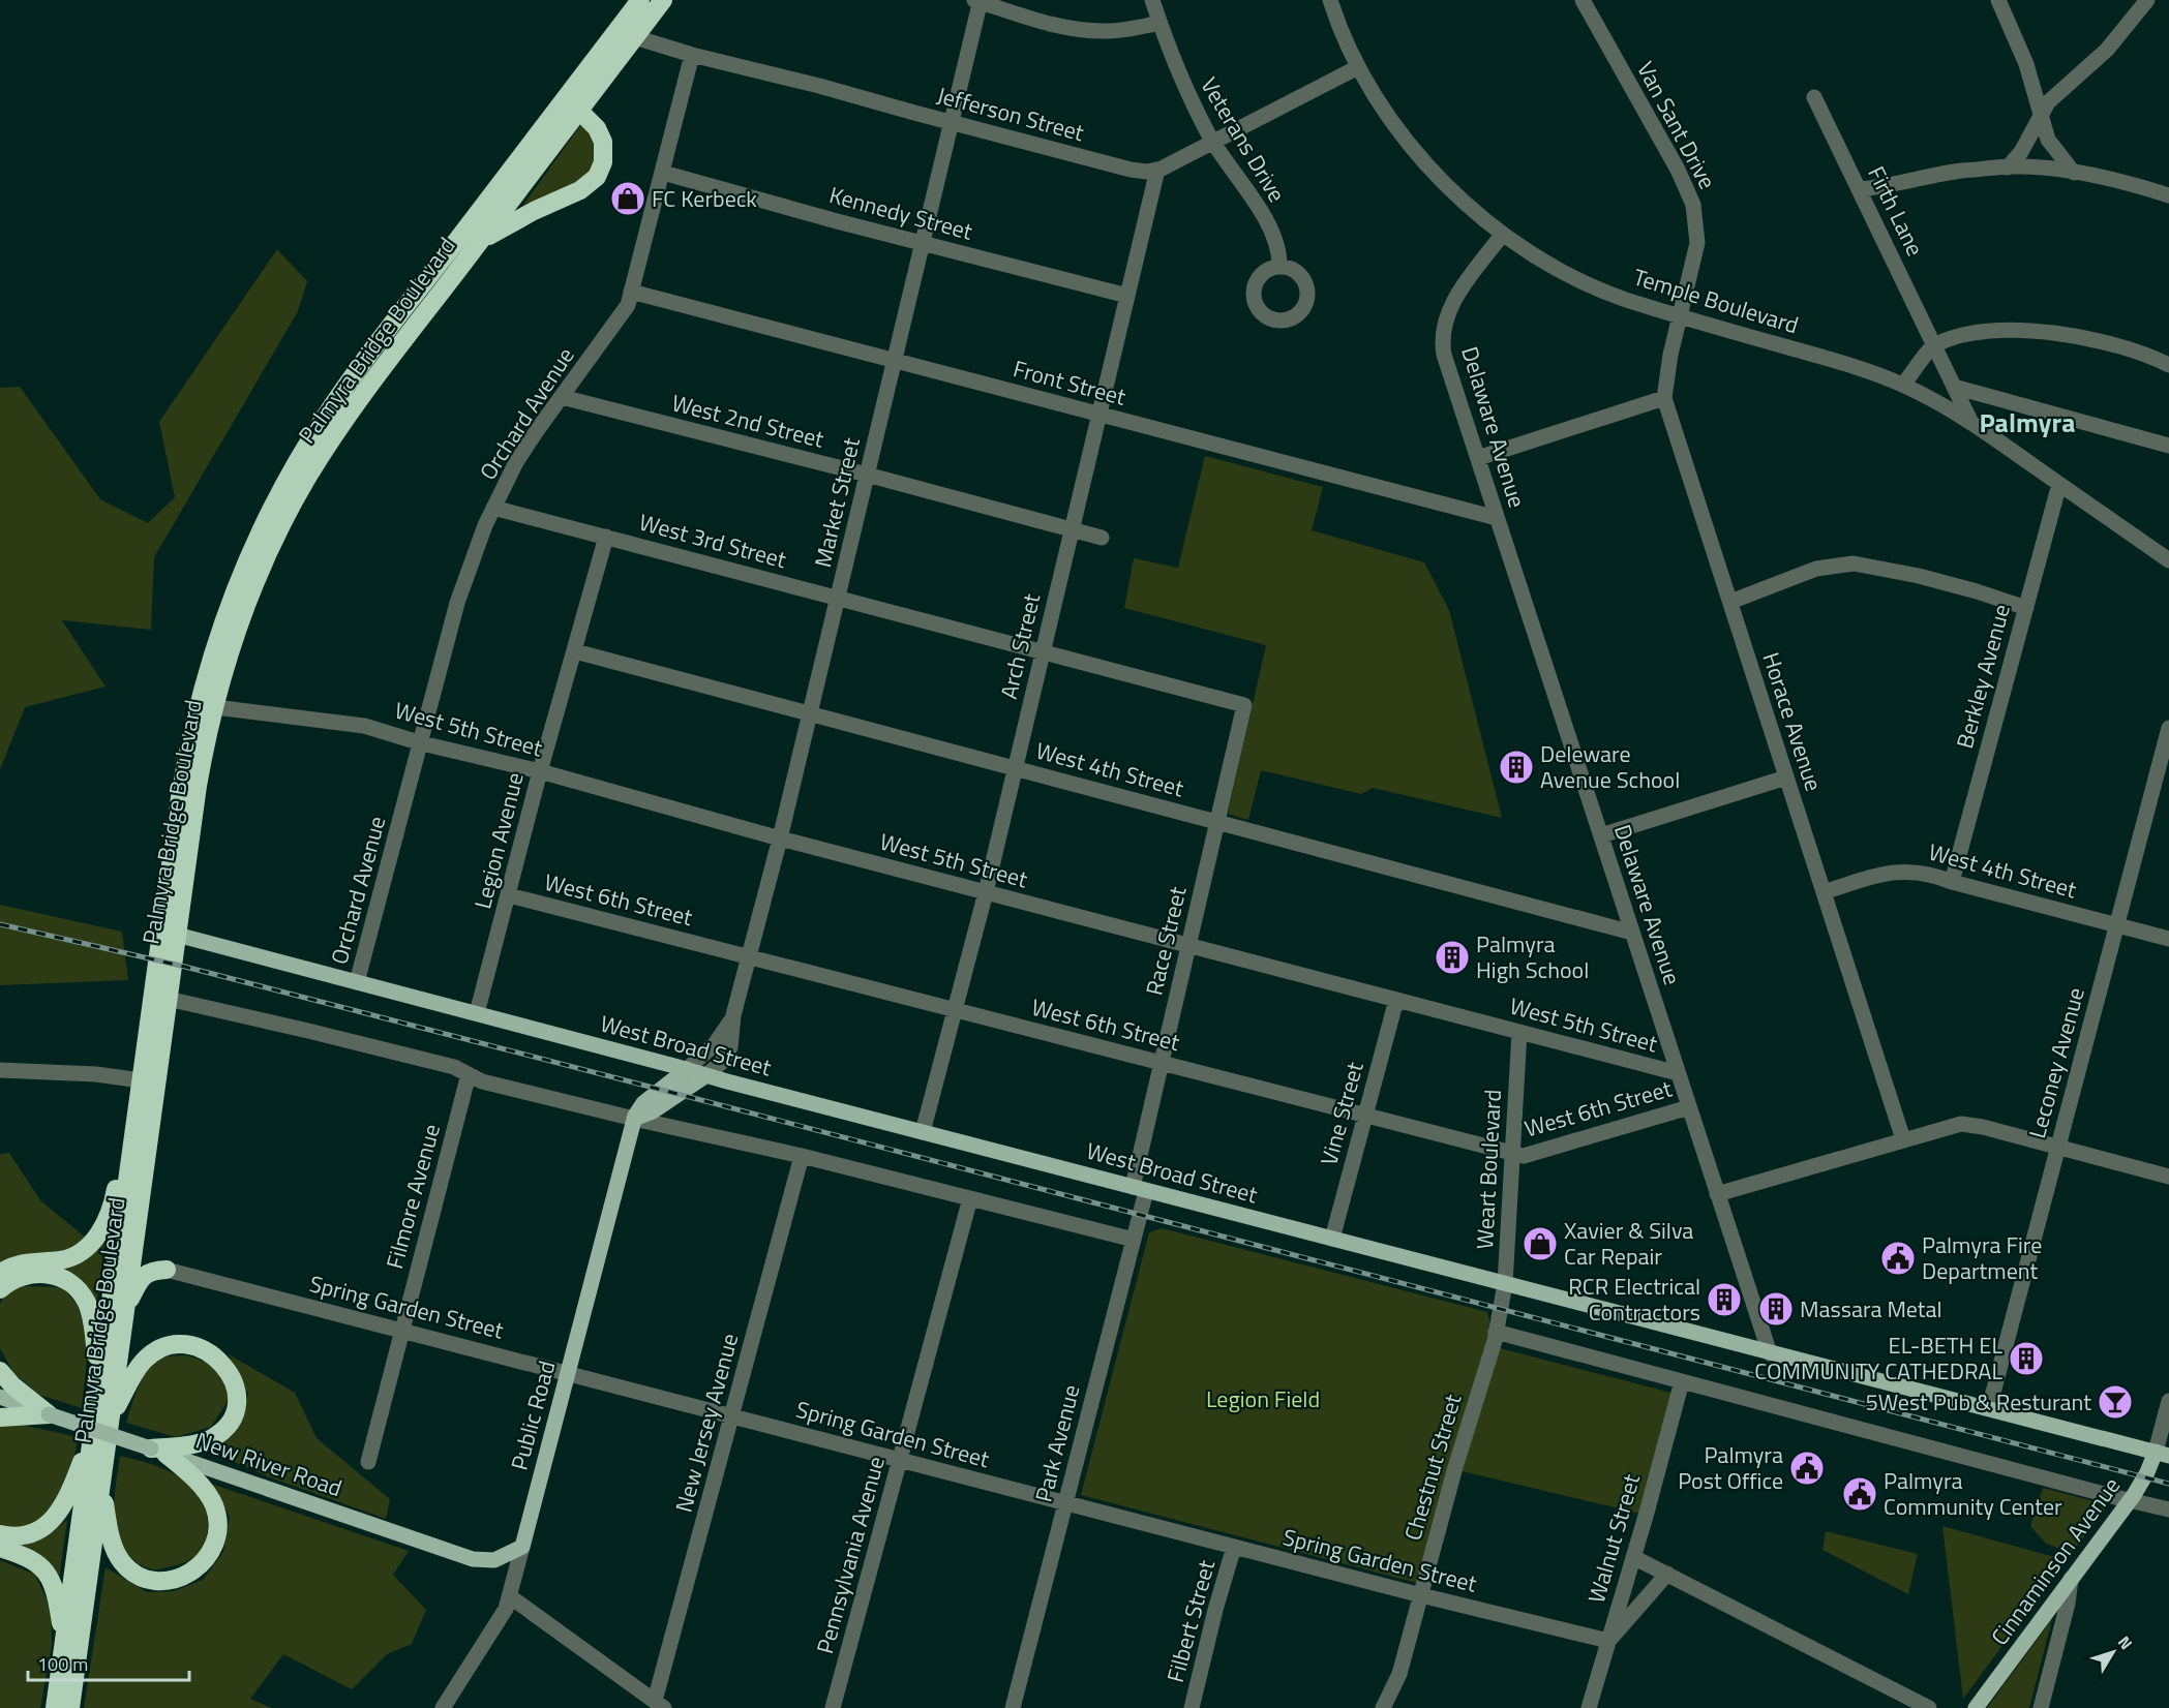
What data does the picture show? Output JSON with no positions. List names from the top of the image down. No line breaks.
{"streets":{"highway":["Palmyra Bridge Boulevard"],"main road":["West Broad Street","Public Road","New River Road","Cinnaminson Avenue"],"street":["Jefferson Street","Van Sant Drive","Veterans Drive","Firth Lane","Kennedy Street","Temple Boulevard","Front Street","Orchard Avenue","West 2nd Street","Delaware Avenue","Market Street","West 3rd Street","Arch Street","Berkley Avenue","Horace Avenue","West 5th Street","West 4th Street","Legion Avenue","West 6th Street","Race Street","Leconey Avenue","Vine Street","Weart Boulevard","Filmore Avenue","Spring Garden Street","New Jersey Avenue","Park Avenue","Chestnut Street","Walnut Street","Pennsylvania Avenue","Filbert Street"]},"crossings":[["Jefferson Street","Veterans Drive"],["Jefferson Street","Temple Boulevard"],["Jefferson Street","Palmyra Bridge Boulevard"],["Jefferson Street","Orchard Avenue"],["Jefferson Street","Market Street"],["Jefferson Street","Arch Street"],["Van Sant Drive","Temple Boulevard"],["Van Sant Drive","Horace Avenue"],["Firth Lane","Temple Boulevard"],["Kennedy Street","Orchard Avenue"],["Kennedy Street","Market Street"],["Kennedy Street","Arch Street"],["Temple Boulevard","Delaware Avenue"],["Temple Boulevard","Berkley Avenue"],["Temple Boulevard","Horace Avenue"],["Palmyra Bridge Boulevard","West 5th Street"],["Palmyra Bridge Boulevard","West Broad Street"],["Front Street","Orchard Avenue"],["Front Street","Delaware Avenue"],["Front Street","Market Street"],["Front Street","Arch Street"],["Orchard Avenue","West 2nd Street"],["Orchard Avenue","West 3rd Street"],["Orchard Avenue","West 5th Street"],["Orchard Avenue","West Broad Street"],["West 2nd Street","Market Street"],["West 2nd Street","Arch Street"],["Delaware Avenue","West 5th Street"],["Delaware Avenue","West 4th Street"],["Delaware Avenue","West 6th Street"],["Delaware Avenue","West Broad Street"],["Market Street","West 3rd Street"],["Market Street","West 5th Street"],["Market Street","West 4th Street"],["Market Street","West 6th Street"],["Market Street","West Broad Street"],["Market Street","Public Road"],["West 3rd Street","Arch Street"],["West 3rd Street","Legion Avenue"],["West 3rd Street","Race Street"],["Arch Street","West 5th Street"],["Arch Street","West 4th Street"],["Arch Street","West 6th Street"],["Arch Street","West Broad Street"],["Berkley Avenue","West 4th Street"],["Horace Avenue","West 4th Street"],["West 5th Street","Legion Avenue"],["West 5th Street","Race Street"],["West 5th Street","Vine Street"],["West 5th Street","Weart Boulevard"],["West 4th Street","Legion Avenue"],["West 4th Street","Race Street"],["West 4th Street","Leconey Avenue"],["Legion Avenue","West 6th Street"],["Legion Avenue","West Broad Street"],["West 6th Street","Race Street"],["West 6th Street","Vine Street"],["West 6th Street","Weart Boulevard"],["Race Street","West Broad Street"],["Race Street","Park Avenue"],["West Broad Street","Leconey Avenue"],["West Broad Street","Vine Street"],["West Broad Street","Weart Boulevard"],["West Broad Street","Public Road"],["West Broad Street","Park Avenue"],["West Broad Street","Cinnaminson Avenue"],["Weart Boulevard","Chestnut Street"],["Filmore Avenue","Spring Garden Street"],["Spring Garden Street","Public Road"],["Spring Garden Street","New Jersey Avenue"],["Spring Garden Street","Park Avenue"],["Spring Garden Street","Chestnut Street"],["Spring Garden Street","Walnut Street"],["Spring Garden Street","Pennsylvania Avenue"],["Spring Garden Street","Filbert Street"],["Public Road","New River Road"]],"districts":["Palmyra"],"parks":["Legion Field"],"places":{"shop":["FC Kerbeck","Xavier & Silva Car Repair"],"building":["Deleware Avenue School","Palmyra High School","RCR Electrical Contractors","Massara Metal","EL-BETH EL COMMUNITY CATHEDRAL"],"public building":["Palmyra Fire Department","Palmyra Post Office","Palmyra Community Center"],"bar":["5West Pub & Resturant"]},"scale_bar":"100 m","north":"top right"}
